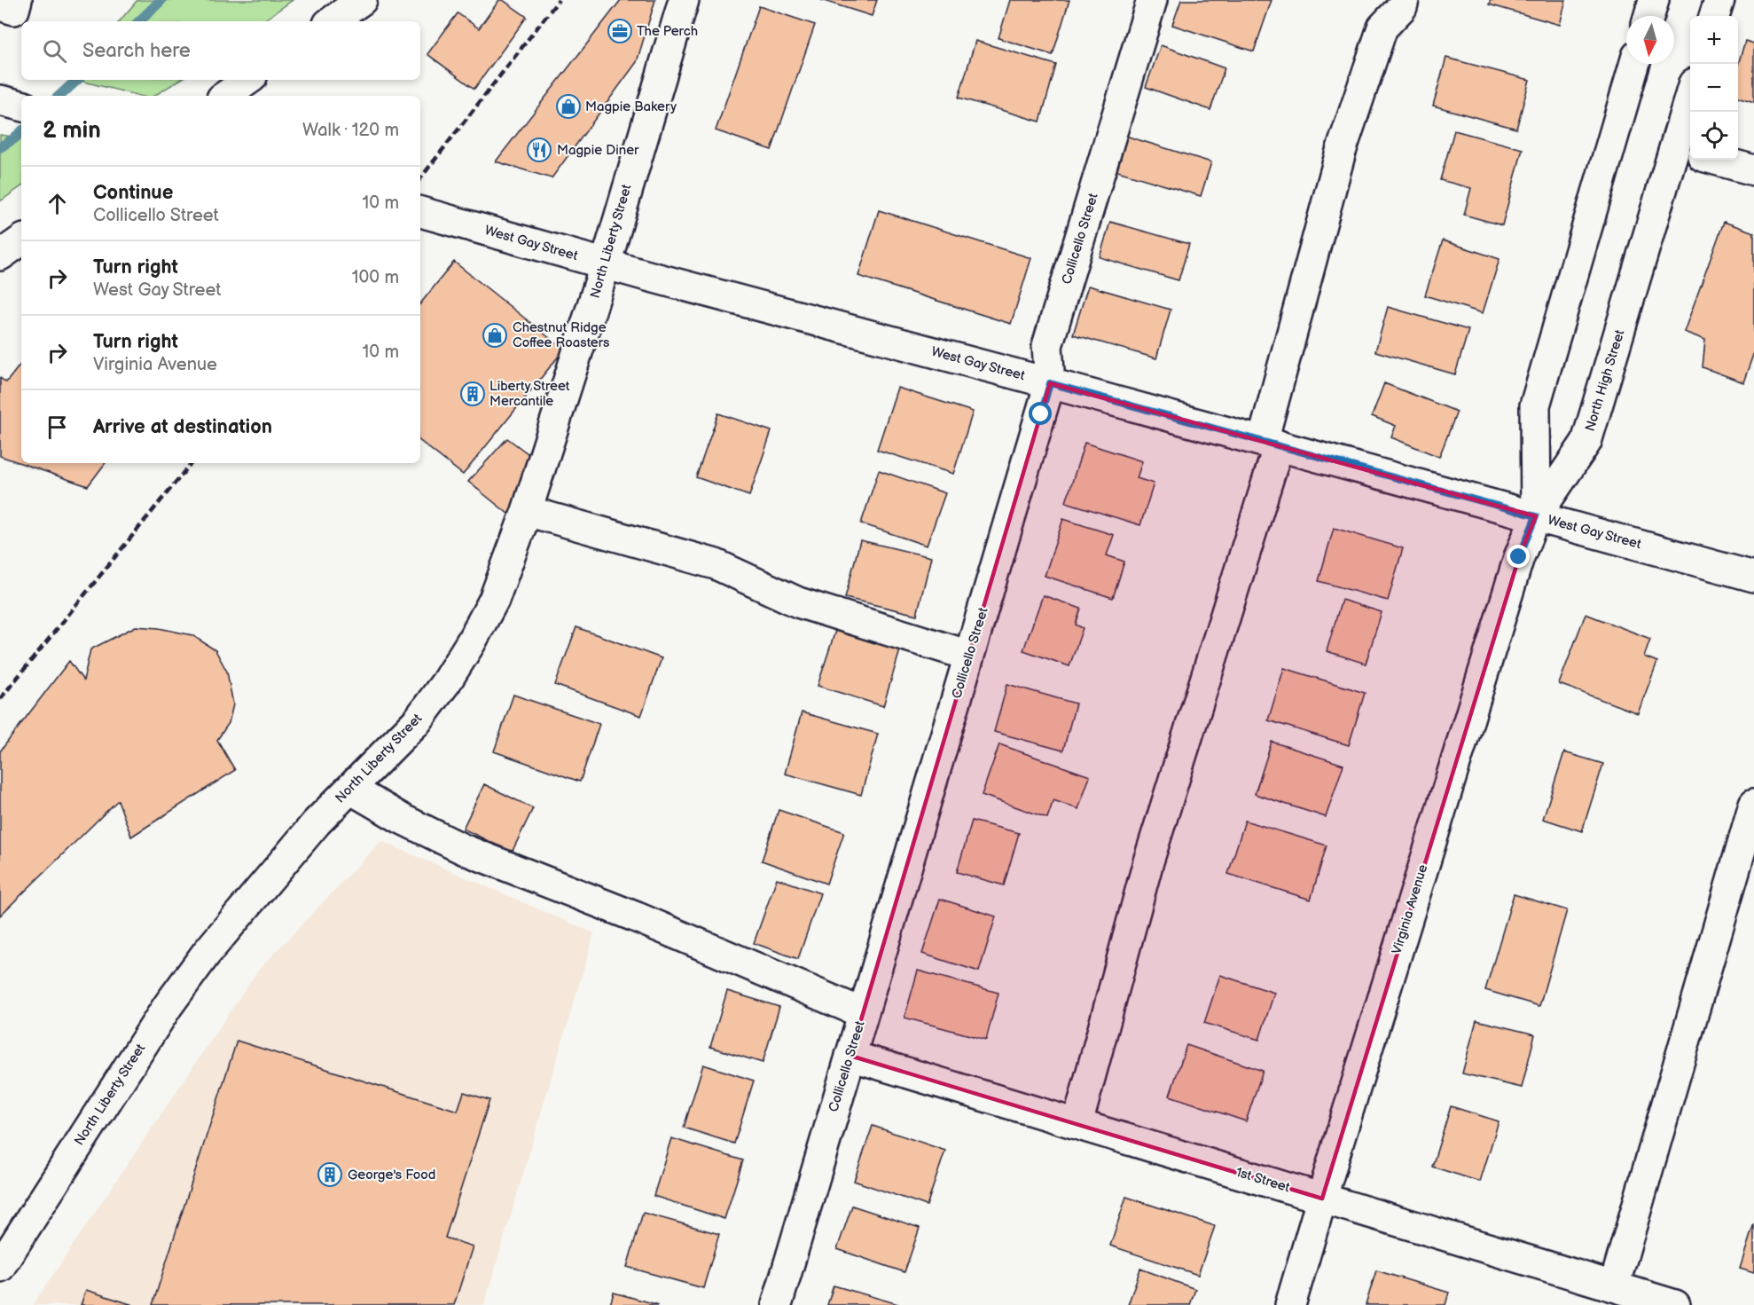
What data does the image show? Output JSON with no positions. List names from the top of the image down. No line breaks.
{"streets":{"street":["Collicello Street","North Liberty Street","West Gay Street","North High Street","Virginia Avenue","1st Street"]},"crossings":[["Collicello Street","West Gay Street"],["Collicello Street","1st Street"],["North Liberty Street","West Gay Street"],["West Gay Street","North High Street"],["West Gay Street","Virginia Avenue"],["North High Street","Virginia Avenue"],["Virginia Avenue","1st Street"]],"places":{"office":["The Perch"],"shop":["Magpie Bakery","Chestnut Ridge Coffee Roasters"],"restaurant":["Magpie Diner"],"building":["Liberty Street Mercantile","George's Food"]},"north":"bottom","page":{"map_buttons":["+","−"],"search":"Search here","heading":["2 min","Walk · 120 m"],"list":[["Continue","Collicello Street","10 m"],["Turn right","West Gay Street","100 m"],["Turn right","Virginia Avenue","10 m"],"Arrive at destination"]}}
